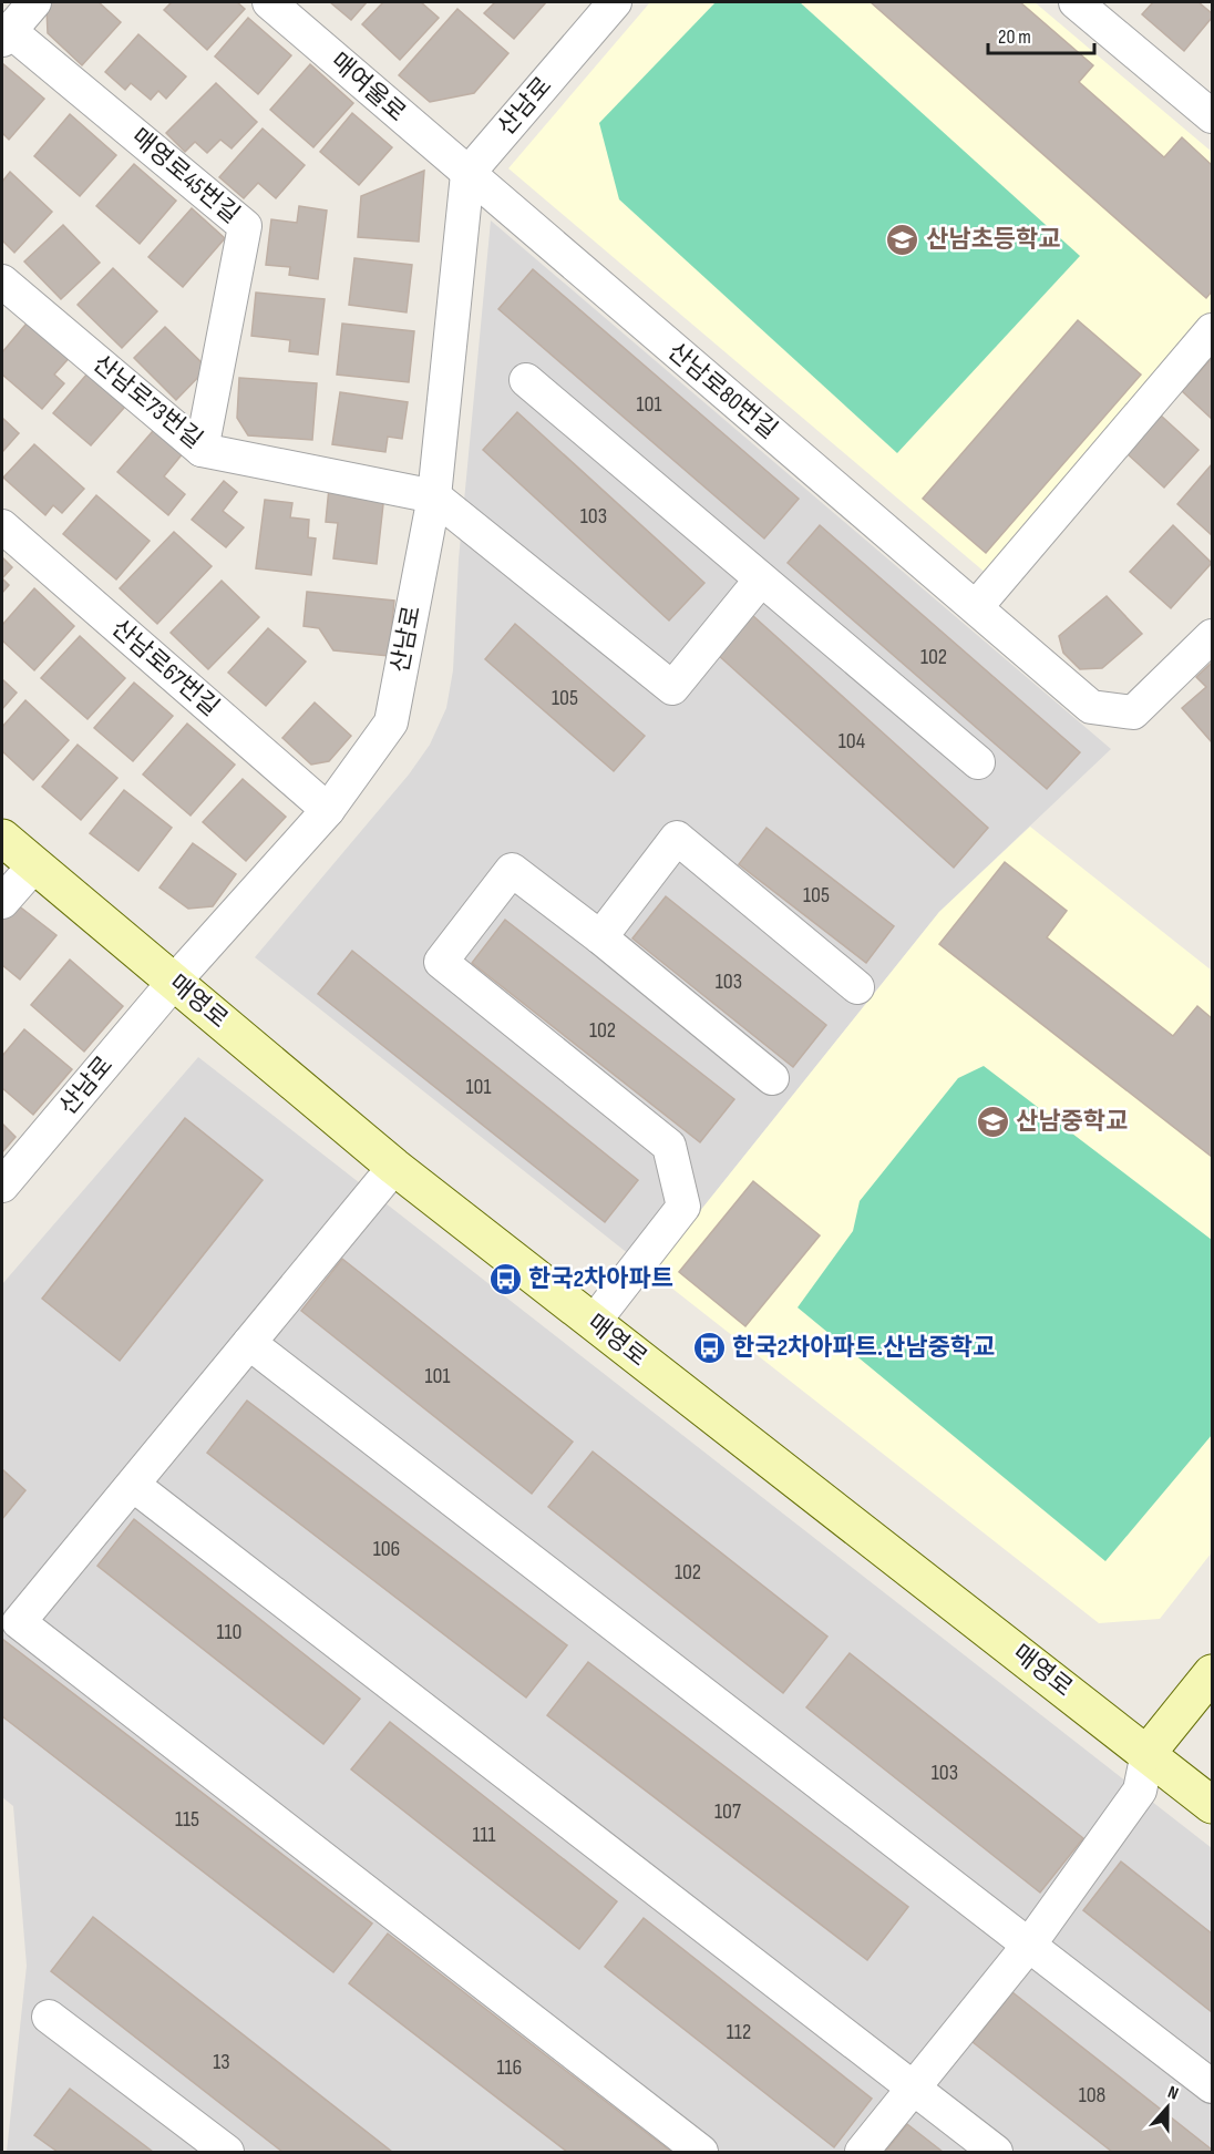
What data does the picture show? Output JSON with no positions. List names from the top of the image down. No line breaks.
{"streets":{"street":["매여울로","산남로","매영로45번길","산남로80번길","산남로73번길","산남로67번길","매영로"]},"crossings":[["매여울로","산남로"],["매여울로","산남로80번길"],["산남로","산남로80번길"],["산남로","산남로73번길"],["산남로","산남로67번길"],["산남로","매영로"],["매영로45번길","산남로73번길"]],"places":{"school or university":["산남초등학교","산남중학교"],"bus stop":["한국2차아파트","한국2차아파트.산남중학교"]},"house_numbers":["101","103","102","105","104","105","103","102","101","101","106","102","110","103","107","115","111","112","13","116","108"],"scale_bar":"20 m","north":"top"}
